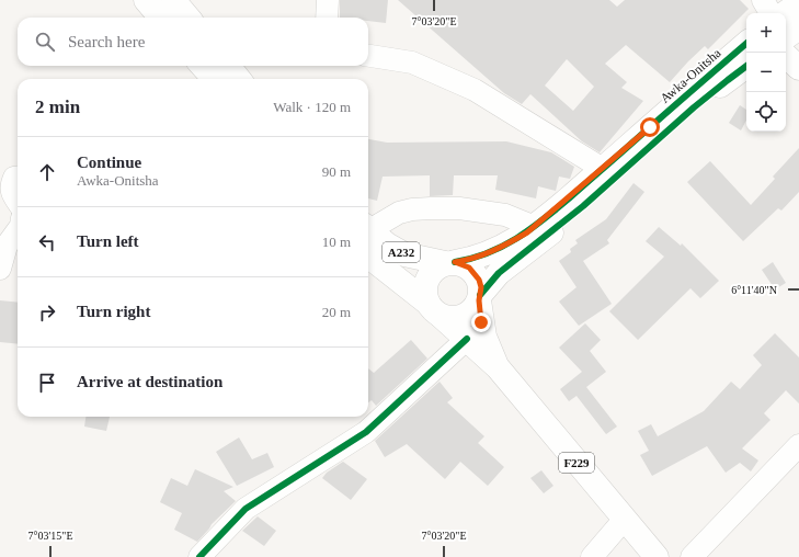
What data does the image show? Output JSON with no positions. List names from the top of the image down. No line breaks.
{"streets":{"main road":["Awka-Onitsha","A232","F229"]},"crossings":[["Awka-Onitsha","A232"],["Awka-Onitsha","F229"],["A232","F229"]],"page":{"map_buttons":["+","−"],"search":"Search here","heading":["2 min","Walk · 120 m"],"list":[["Continue","Awka-Onitsha","90 m"],["Turn left","10 m"],["Turn right","20 m"],"Arrive at destination"]},"coordinates":["7°03'20\"E","6°11'40\"N","7°03'15\"E"]}
